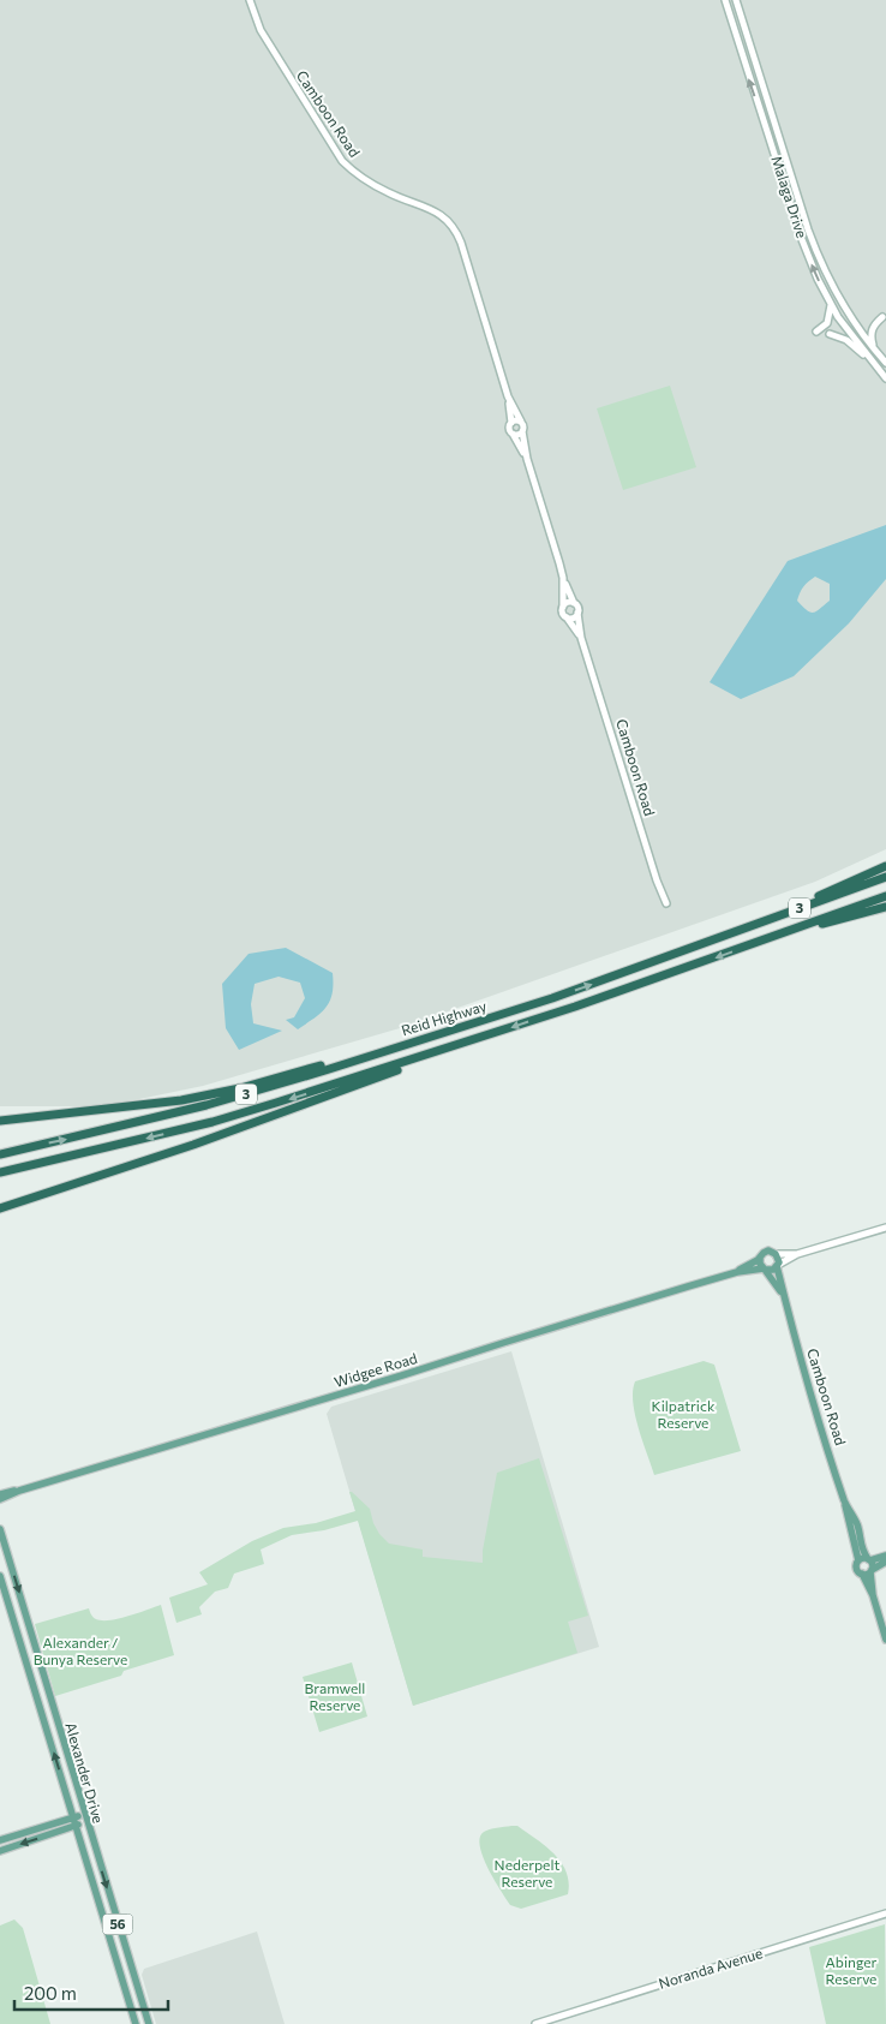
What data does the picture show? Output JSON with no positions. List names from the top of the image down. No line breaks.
{"streets":{"highway":["3","Reid Highway"],"main road":["Camboon Road","Widgee Road","Alexander Drive","56"],"street":["Malaga Drive","Noranda Avenue"]},"crossings":[["Camboon Road","Widgee Road"]],"parks":["Kilpatrick Reserve","Alexander / Bunya Reserve","Bramwell Reserve","Nederpelt Reserve","Abinger Reserve"],"scale_bar":"200 m"}
